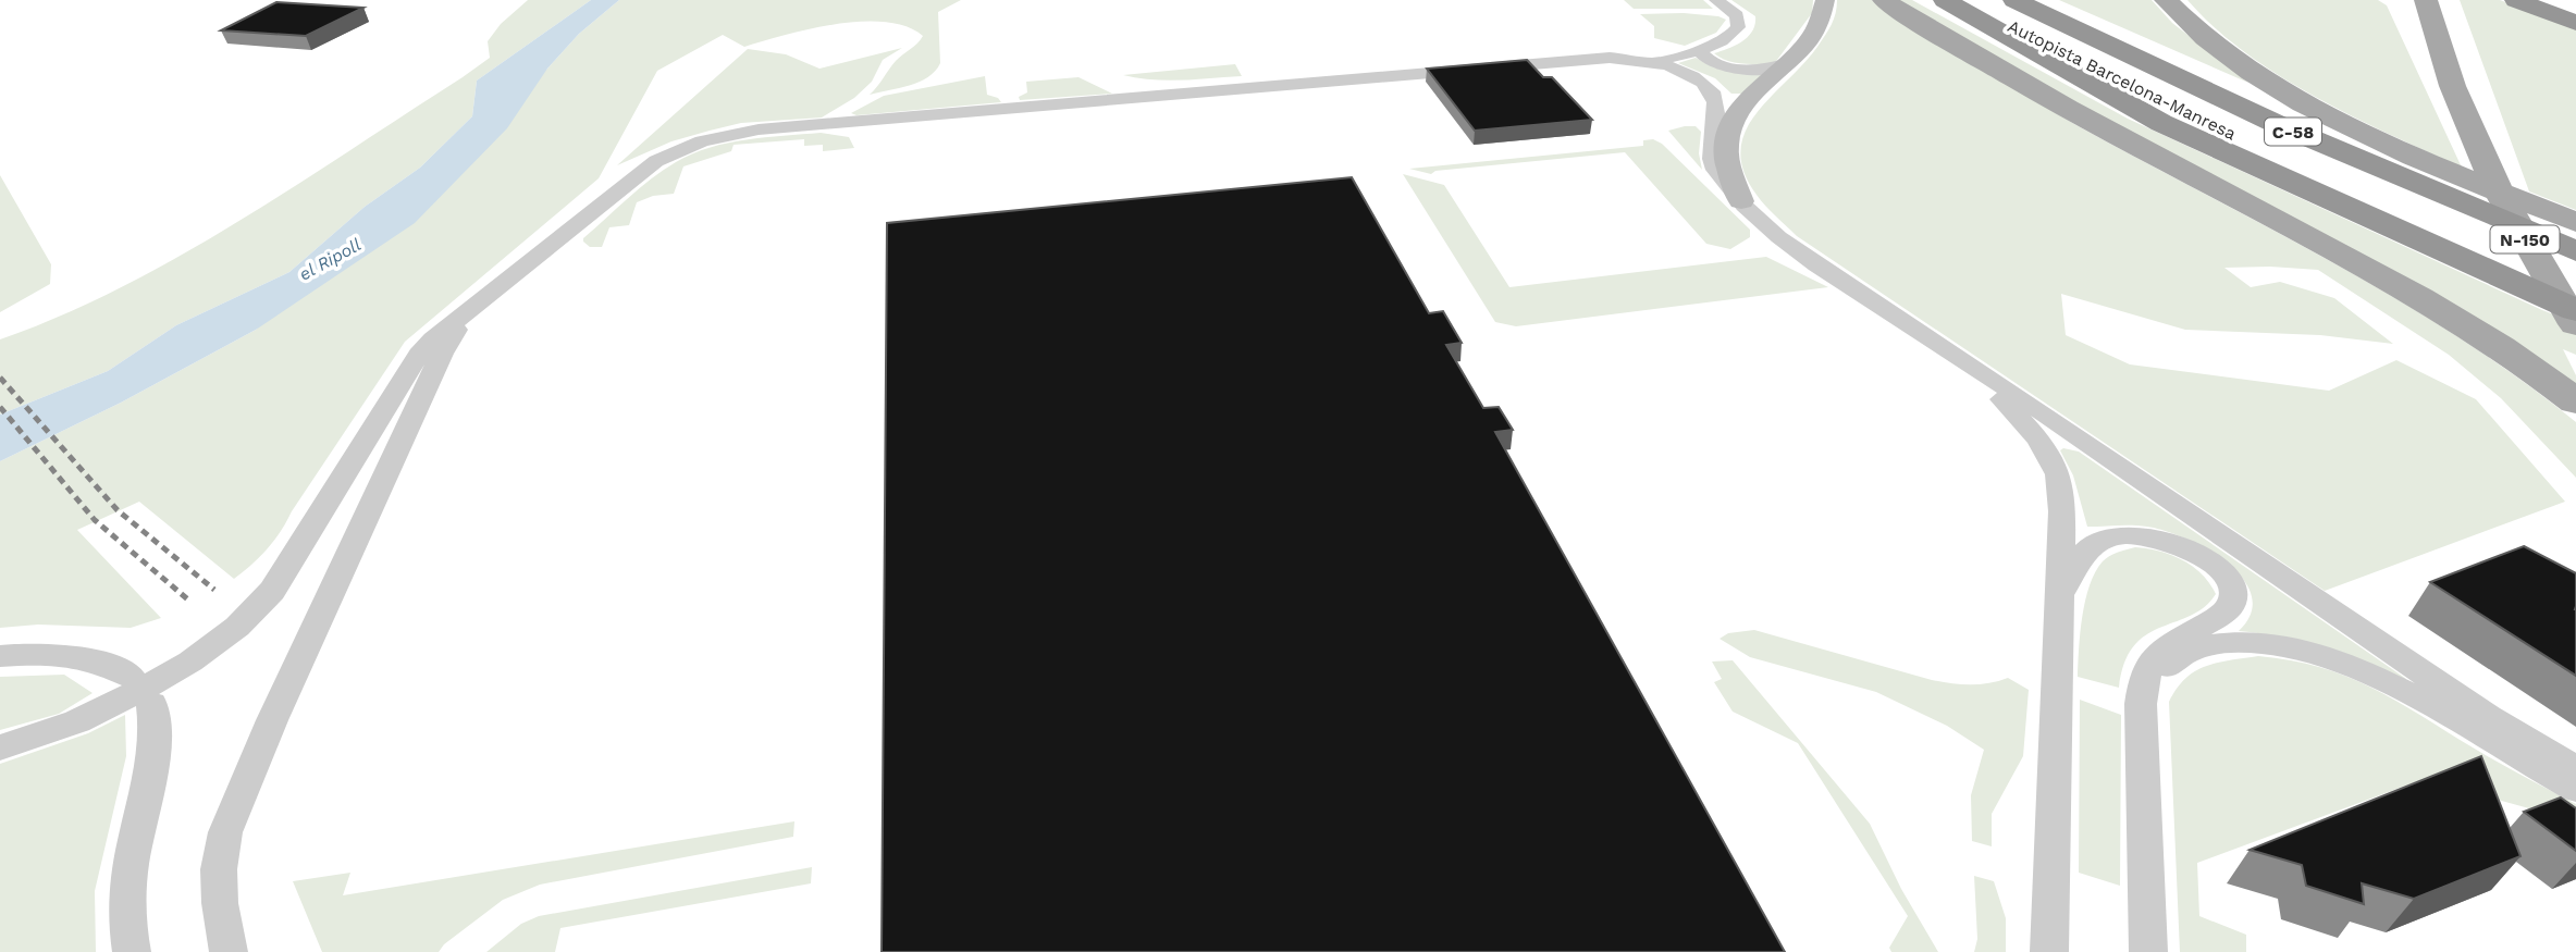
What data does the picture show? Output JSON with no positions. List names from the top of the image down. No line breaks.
{"streets":{"highway":["Autopista Barcelona-Manresa","C-58"],"main road":["N-150"]},"water":["el Ripoll"]}
